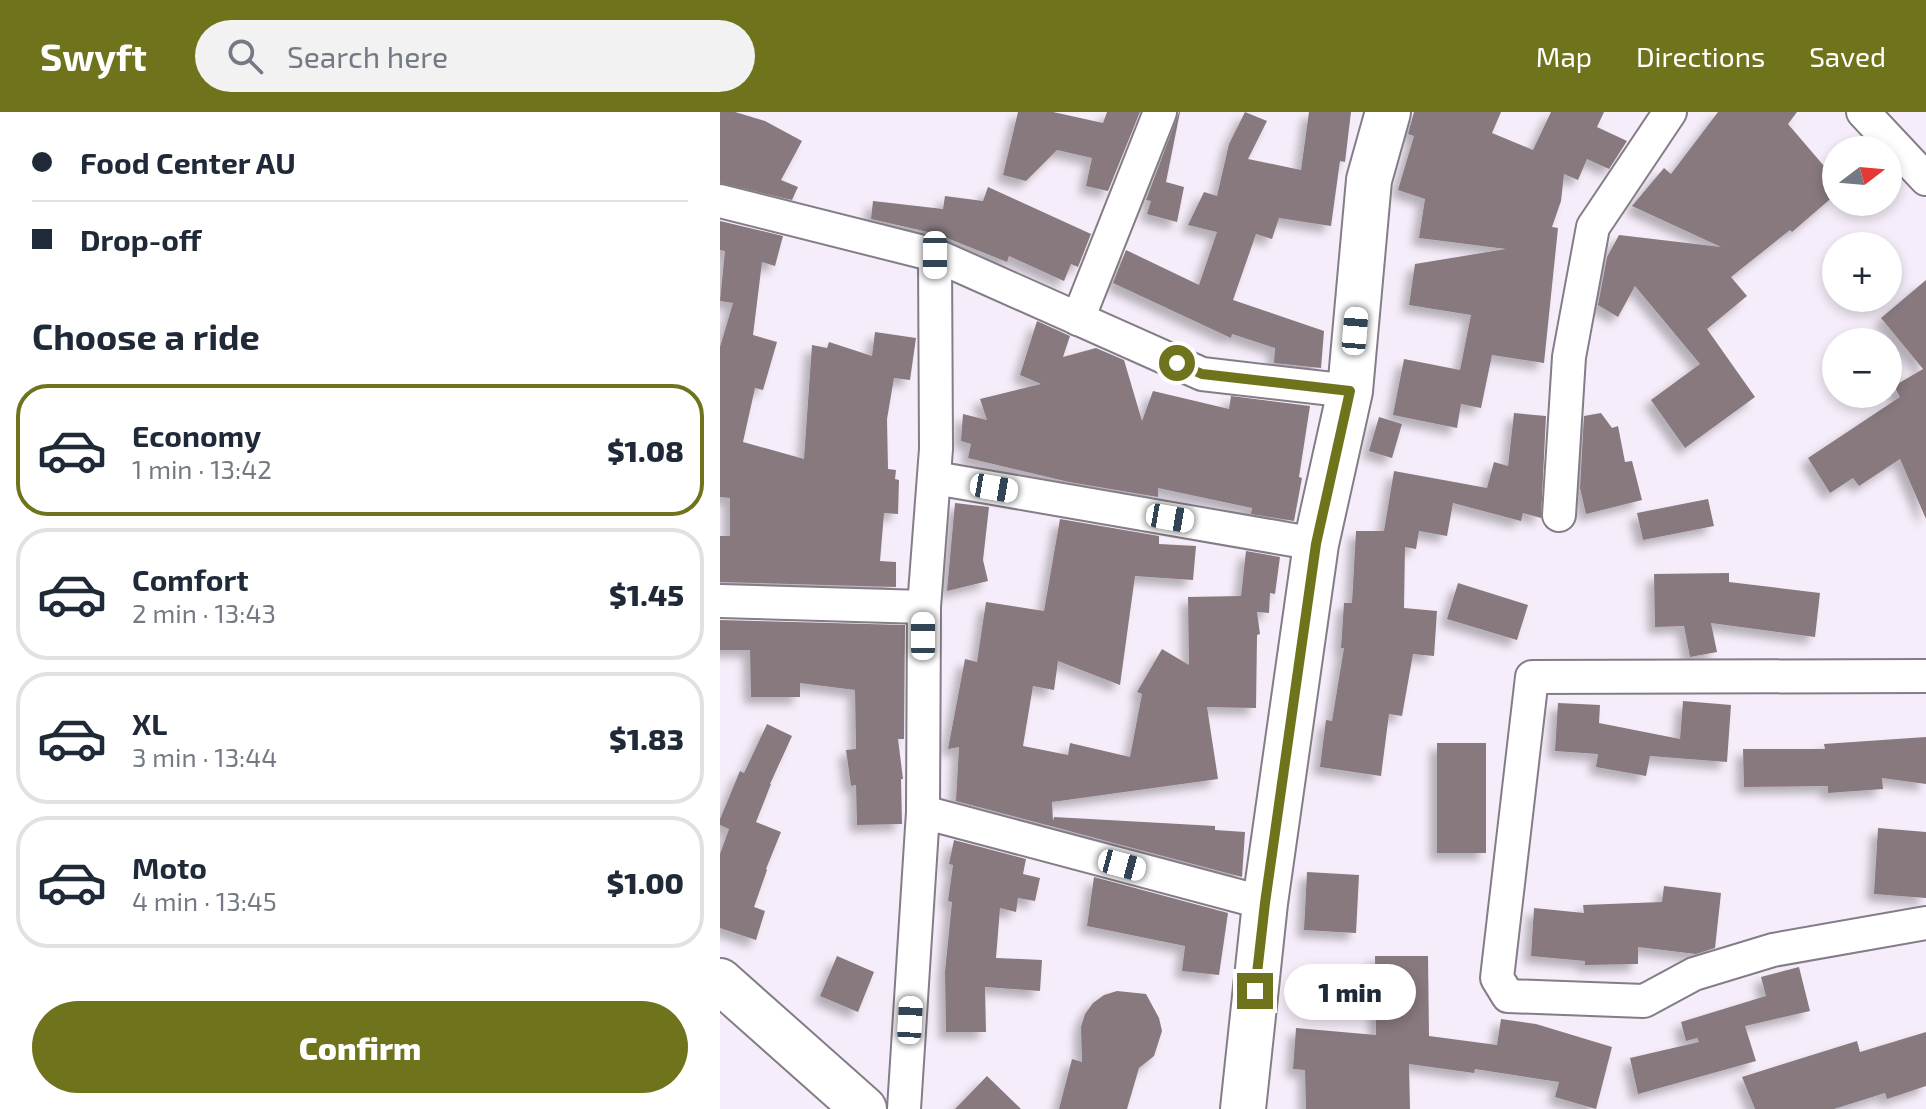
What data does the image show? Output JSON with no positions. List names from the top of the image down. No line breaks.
{"north":"right","page":{"header":"Swyft","search":"Search here","nav":["Map","Directions","Saved"],"banner":["Food Center AU","Drop-off"],"map_buttons":["+","−"],"heading":"Choose a ride","list":[{"name":"Economy","note":"1 min · 13:42","value":"$1.08"},{"name":"Comfort","note":"2 min · 13:43","value":"$1.45"},{"name":"XL","note":"3 min · 13:44","value":"$1.83"},{"name":"Moto","note":"4 min · 13:45","value":"$1.00"}],"bubble":"1 min","buttons":"Confirm"}}
